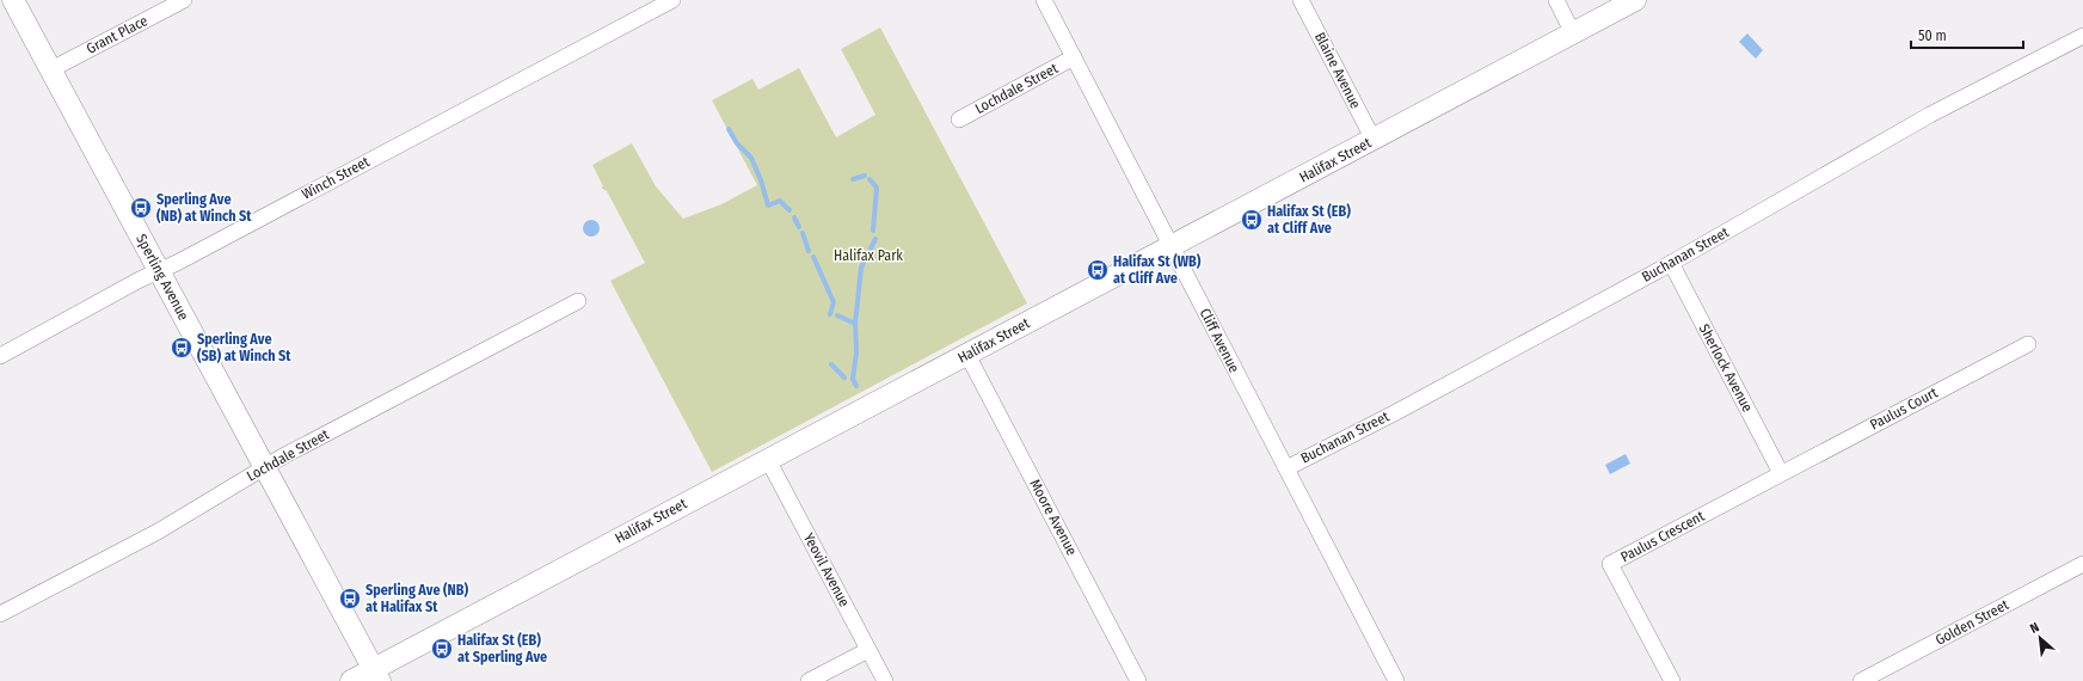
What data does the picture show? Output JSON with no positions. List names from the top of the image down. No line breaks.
{"streets":{"street":["Grant Place","Blaine Avenue","Lochdale Street","Halifax Street","Winch Street","Buchanan Street","Sperling Avenue","Cliff Avenue","Sherlock Avenue","Paulus Court","Moore Avenue","Paulus Crescent","Yeovil Avenue","Golden Street"]},"crossings":[["Grant Place","Sperling Avenue"],["Blaine Avenue","Halifax Street"],["Lochdale Street","Sperling Avenue"],["Lochdale Street","Cliff Avenue"],["Halifax Street","Sperling Avenue"],["Halifax Street","Cliff Avenue"],["Halifax Street","Moore Avenue"],["Halifax Street","Yeovil Avenue"],["Winch Street","Sperling Avenue"],["Buchanan Street","Cliff Avenue"],["Buchanan Street","Sherlock Avenue"],["Sherlock Avenue","Paulus Court"],["Sherlock Avenue","Paulus Crescent"],["Paulus Court","Paulus Crescent"]],"parks":["Halifax Park"],"places":{"bus stop":["Sperling Ave (NB) at Winch St","Halifax St (EB) at Cliff Ave","Halifax St (WB) at Cliff Ave","Sperling Ave (SB) at Winch St","Sperling Ave (NB) at Halifax St","Halifax St (EB) at Sperling Ave"]},"scale_bar":"50 m","north":"top left"}
